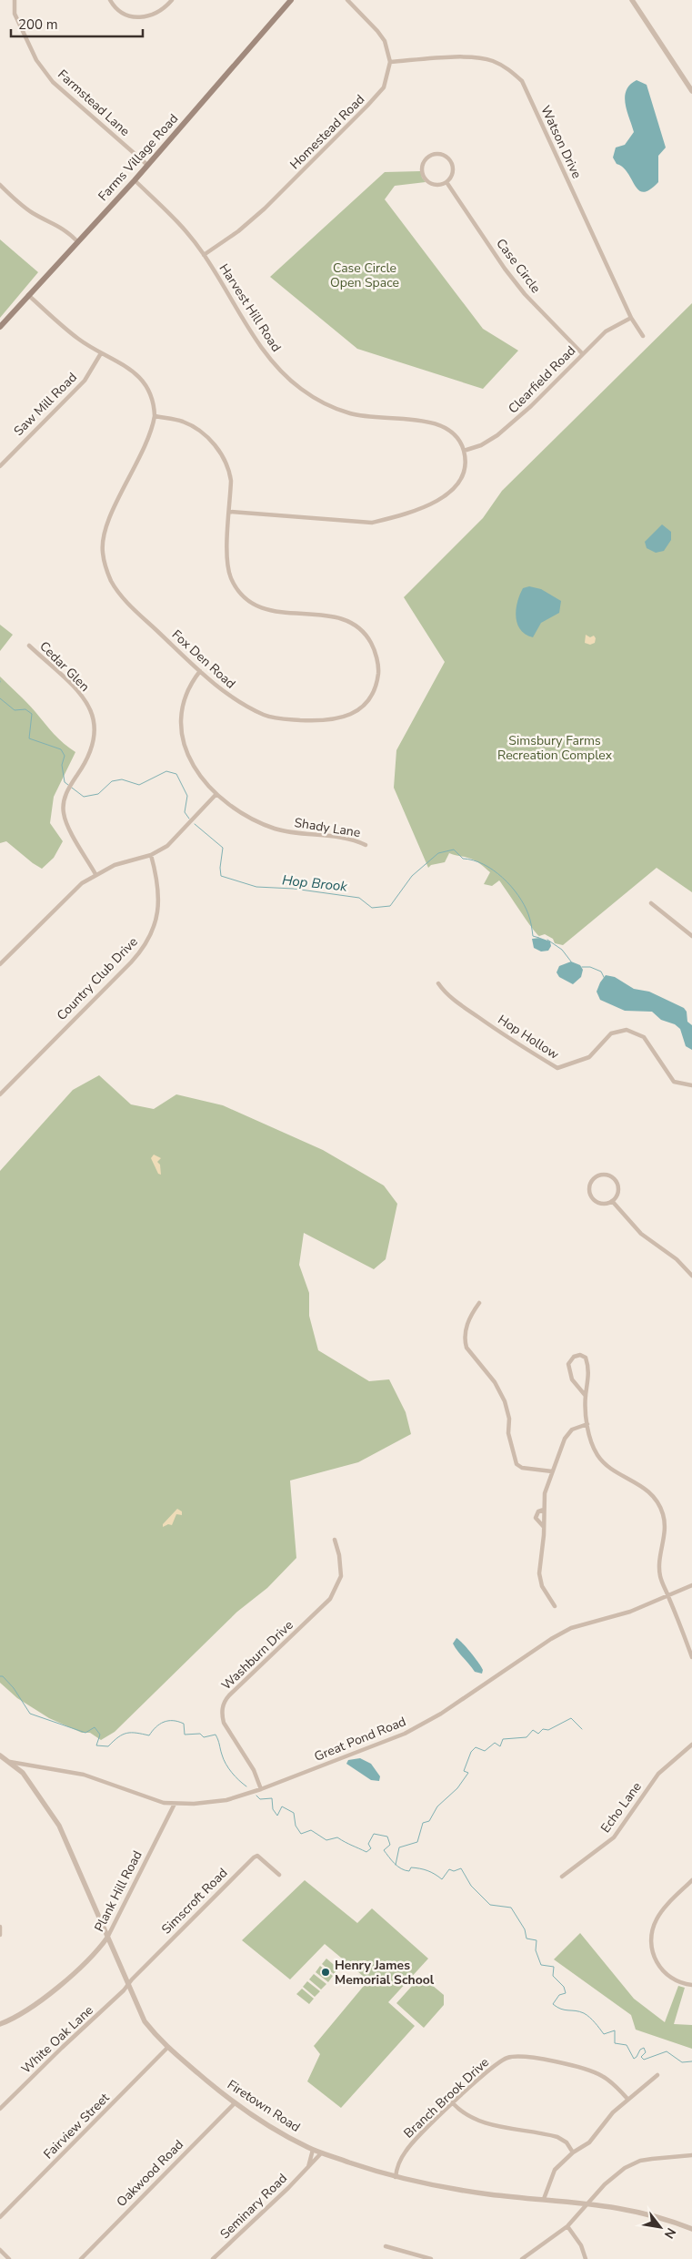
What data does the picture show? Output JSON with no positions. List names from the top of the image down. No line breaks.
{"streets":{"main road":["Farms Village Road"],"street":["Farmstead Lane","Homestead Road","Watson Drive","Case Circle","Harvest Hill Road","Clearfield Road","Saw Mill Road","Fox Den Road","Cedar Glen","Shady Lane","Country Club Drive","Hop Hollow","Washburn Drive","Great Pond Road","Echo Lane","Plank Hill Road","Simscroft Road","White Oak Lane","Branch Brook Drive","Firetown Road","Fairview Street","Oakwood Road","Seminary Road"]},"crossings":[["Farmstead Lane","Farms Village Road"],["Homestead Road","Watson Drive"],["Homestead Road","Harvest Hill Road"],["Watson Drive","Clearfield Road"],["Farms Village Road","Harvest Hill Road"],["Farms Village Road","Fox Den Road"],["Case Circle","Clearfield Road"],["Harvest Hill Road","Clearfield Road"],["Saw Mill Road","Fox Den Road"],["Fox Den Road","Shady Lane"],["Washburn Drive","Great Pond Road"],["Great Pond Road","Plank Hill Road"],["Great Pond Road","Firetown Road"],["Plank Hill Road","Firetown Road"],["Simscroft Road","White Oak Lane"],["Simscroft Road","Firetown Road"],["White Oak Lane","Firetown Road"],["Branch Brook Drive","Firetown Road"],["Firetown Road","Fairview Street"],["Firetown Road","Oakwood Road"],["Firetown Road","Seminary Road"]],"water":["Hop Brook"],"parks":["Case Circle Open Space","Simsbury Farms Recreation Complex"],"places":["Henry James Memorial School"],"scale_bar":"200 m","north":"bottom right"}
